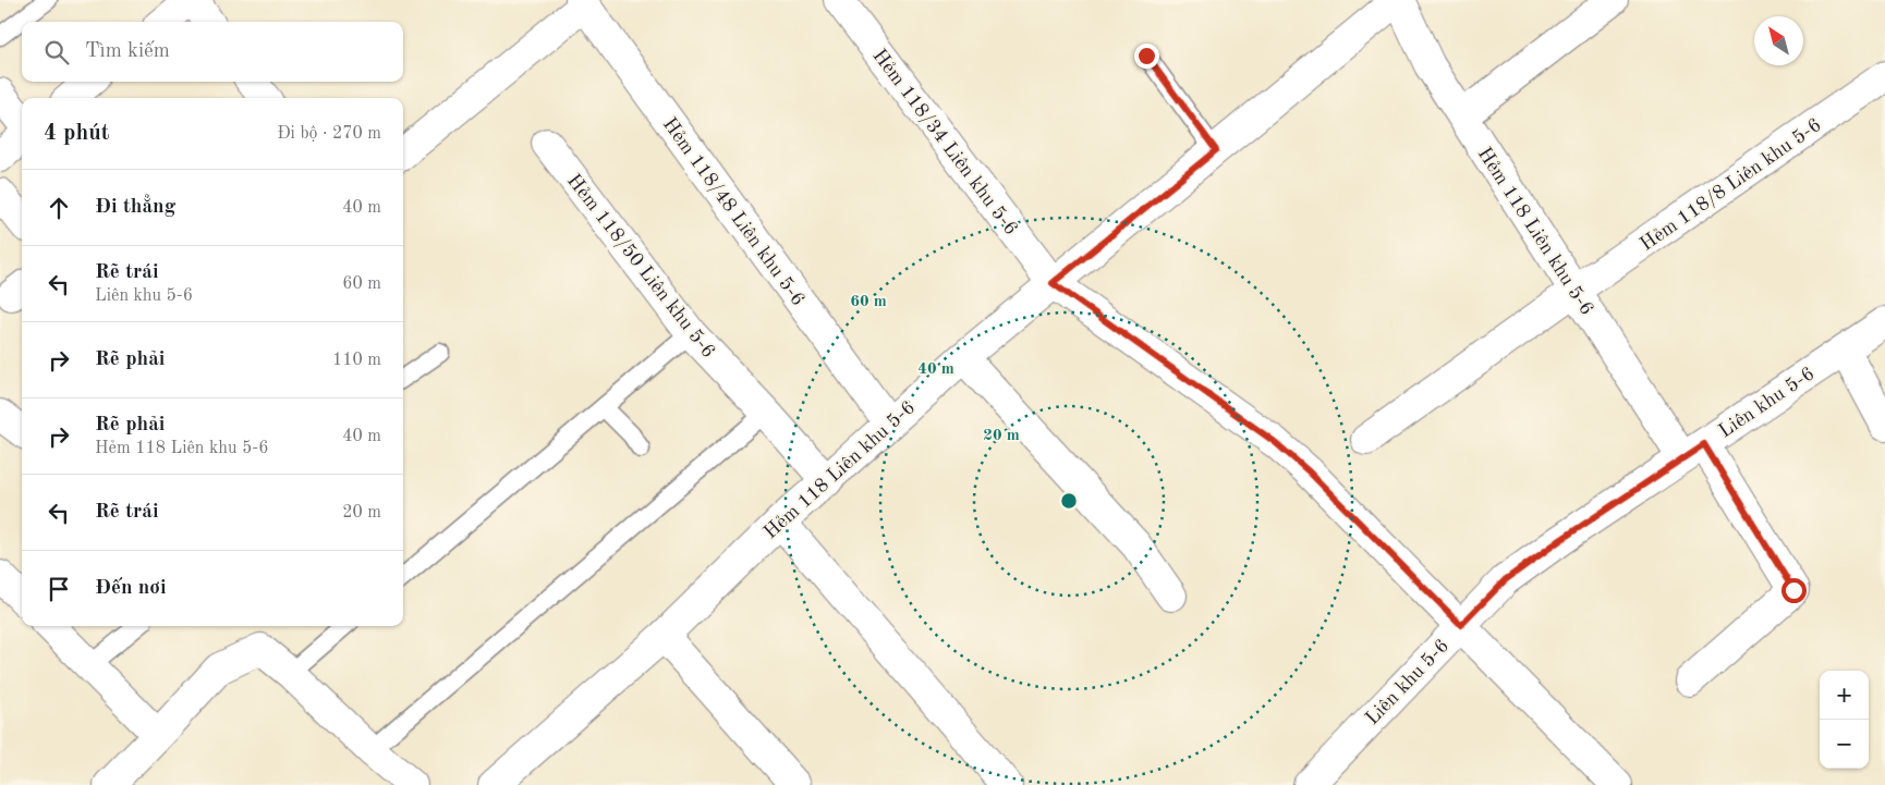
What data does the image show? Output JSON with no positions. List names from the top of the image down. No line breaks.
{"streets":{"street":["Hẻm 118/34 Liên khu 5-6","Hẻm 118/8 Liên khu 5-6","Hẻm 118/48 Liên khu 5-6","Hẻm 118 Liên khu 5-6","Hẻm 118/50 Liên khu 5-6","Liên khu 5-6"]},"crossings":[["Hẻm 118/34 Liên khu 5-6","Hẻm 118 Liên khu 5-6"],["Hẻm 118/34 Liên khu 5-6","Liên khu 5-6"],["Hẻm 118/8 Liên khu 5-6","Hẻm 118 Liên khu 5-6"],["Hẻm 118/48 Liên khu 5-6","Hẻm 118 Liên khu 5-6"],["Hẻm 118 Liên khu 5-6","Hẻm 118/50 Liên khu 5-6"],["Hẻm 118 Liên khu 5-6","Liên khu 5-6"]],"north":"top left","page":{"search":"Tìm kiếm","heading":["4 phút","Đi bộ · 270 m"],"list":[["Đi thẳng","40 m"],["Rẽ trái","Liên khu 5-6","60 m"],["Rẽ phải","110 m"],["Rẽ phải","Hẻm 118 Liên khu 5-6","40 m"],["Rẽ trái","20 m"],"Đến nơi"],"map_buttons":["+","−"]},"rings":["60 m","40 m","20 m"]}
